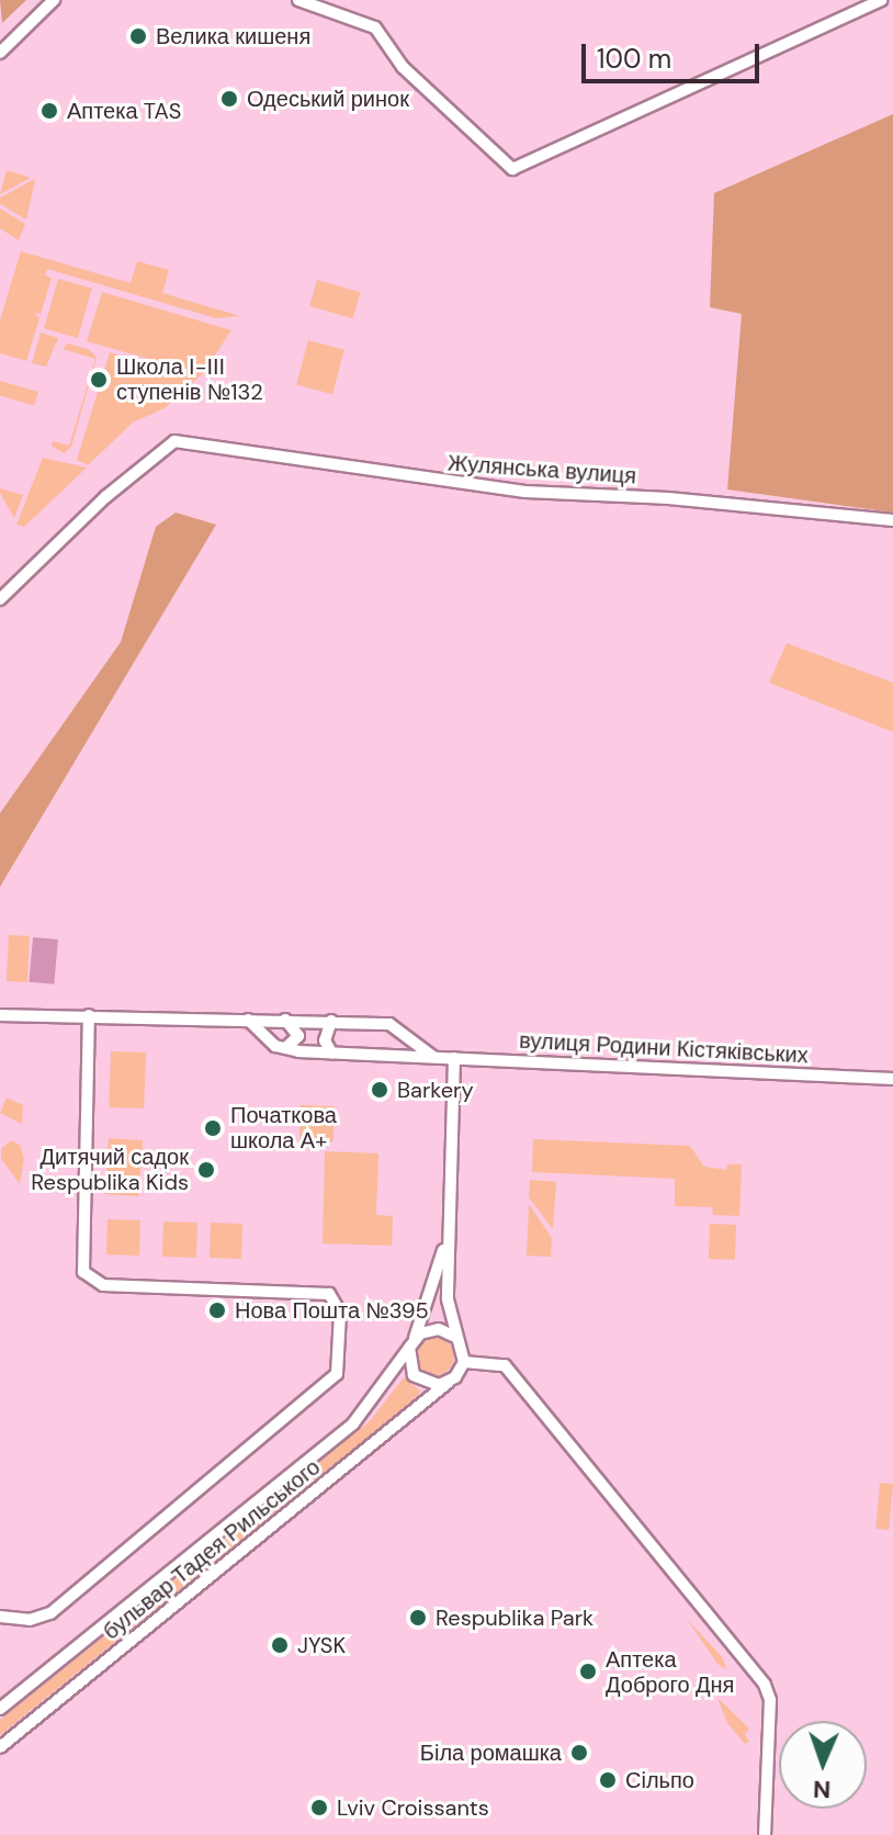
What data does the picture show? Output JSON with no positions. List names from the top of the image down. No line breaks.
{"streets":{"street":["Жулянська вулиця","вулиця Родини Кістяківських","бульвар Тадея Рильського"]},"crossings":[["вулиця Родини Кістяківських","бульвар Тадея Рильського"]],"places":["Велика кишеня","Одеський ринок","Аптека TAS","Школа І-ІІІ ступенів №132","Barkery","Початкова школа А+","Дитячий садок Respublika Kids","Нова Пошта №395","Respublika Park","JYSK","Аптека Доброго Дня","Біла ромашка","Сільпо","Lviv Croissants"],"scale_bar":"100 m","north":"bottom"}
